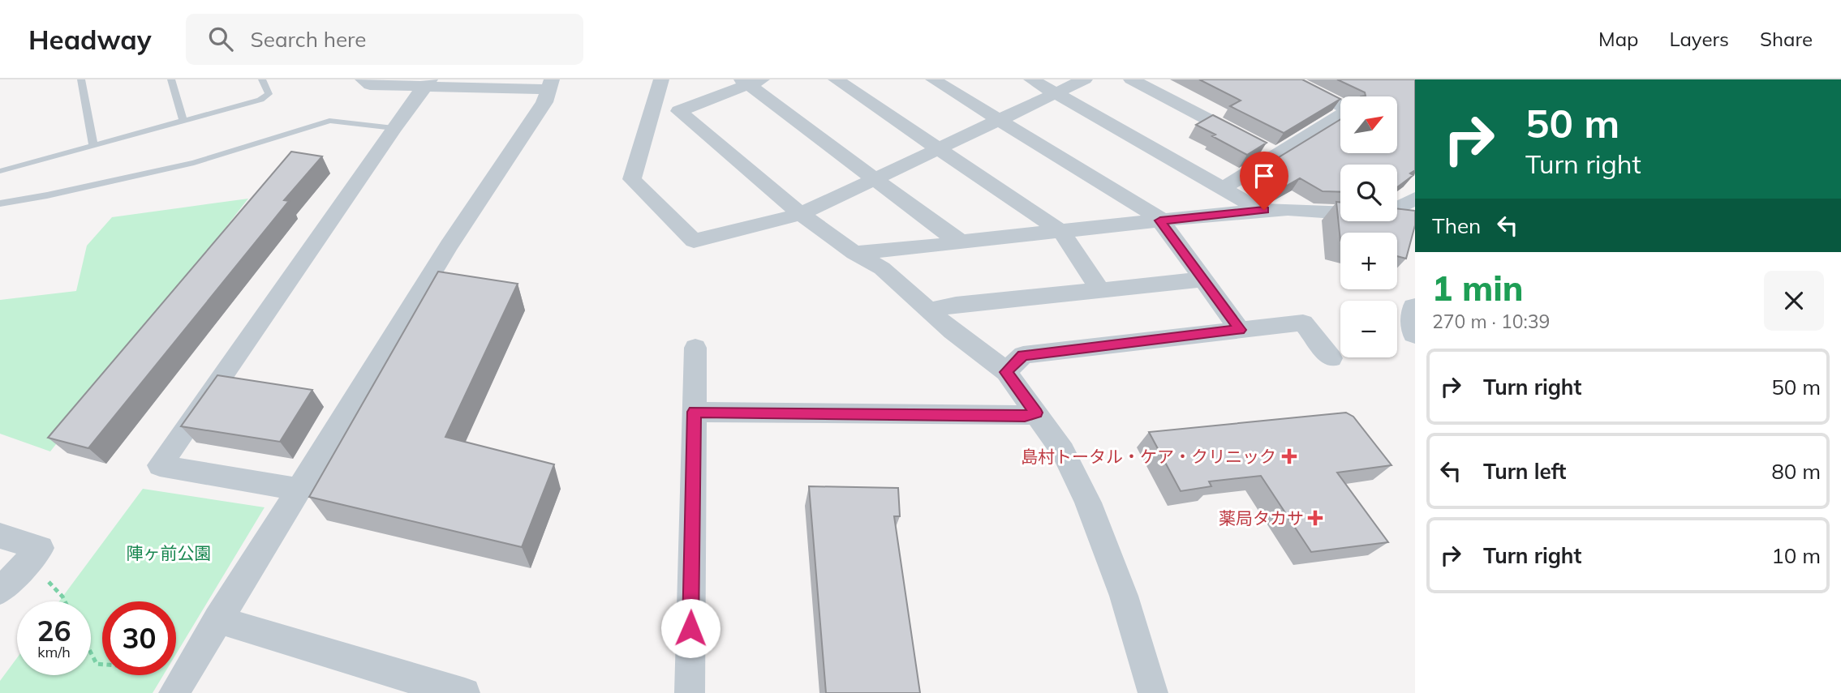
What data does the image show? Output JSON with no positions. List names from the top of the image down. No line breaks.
{"parks":["陣ヶ前公園"],"places":{"health":["島村トータル・ケア・クリニック","薬局タカサ"]},"north":"top right","page":{"header":"Headway","search":"Search here","nav":["Map","Layers","Share"],"turn":["50 m","Turn right"],"map_buttons":["+","−"],"then":"Then","heading":["1 min","270 m · 10:39"],"list":[{"name":"Turn right","value":"50 m"},{"name":"Turn left","value":"80 m"},{"name":"Turn right","value":"10 m"}],"speed":"26 km/h","limit":"30"}}
